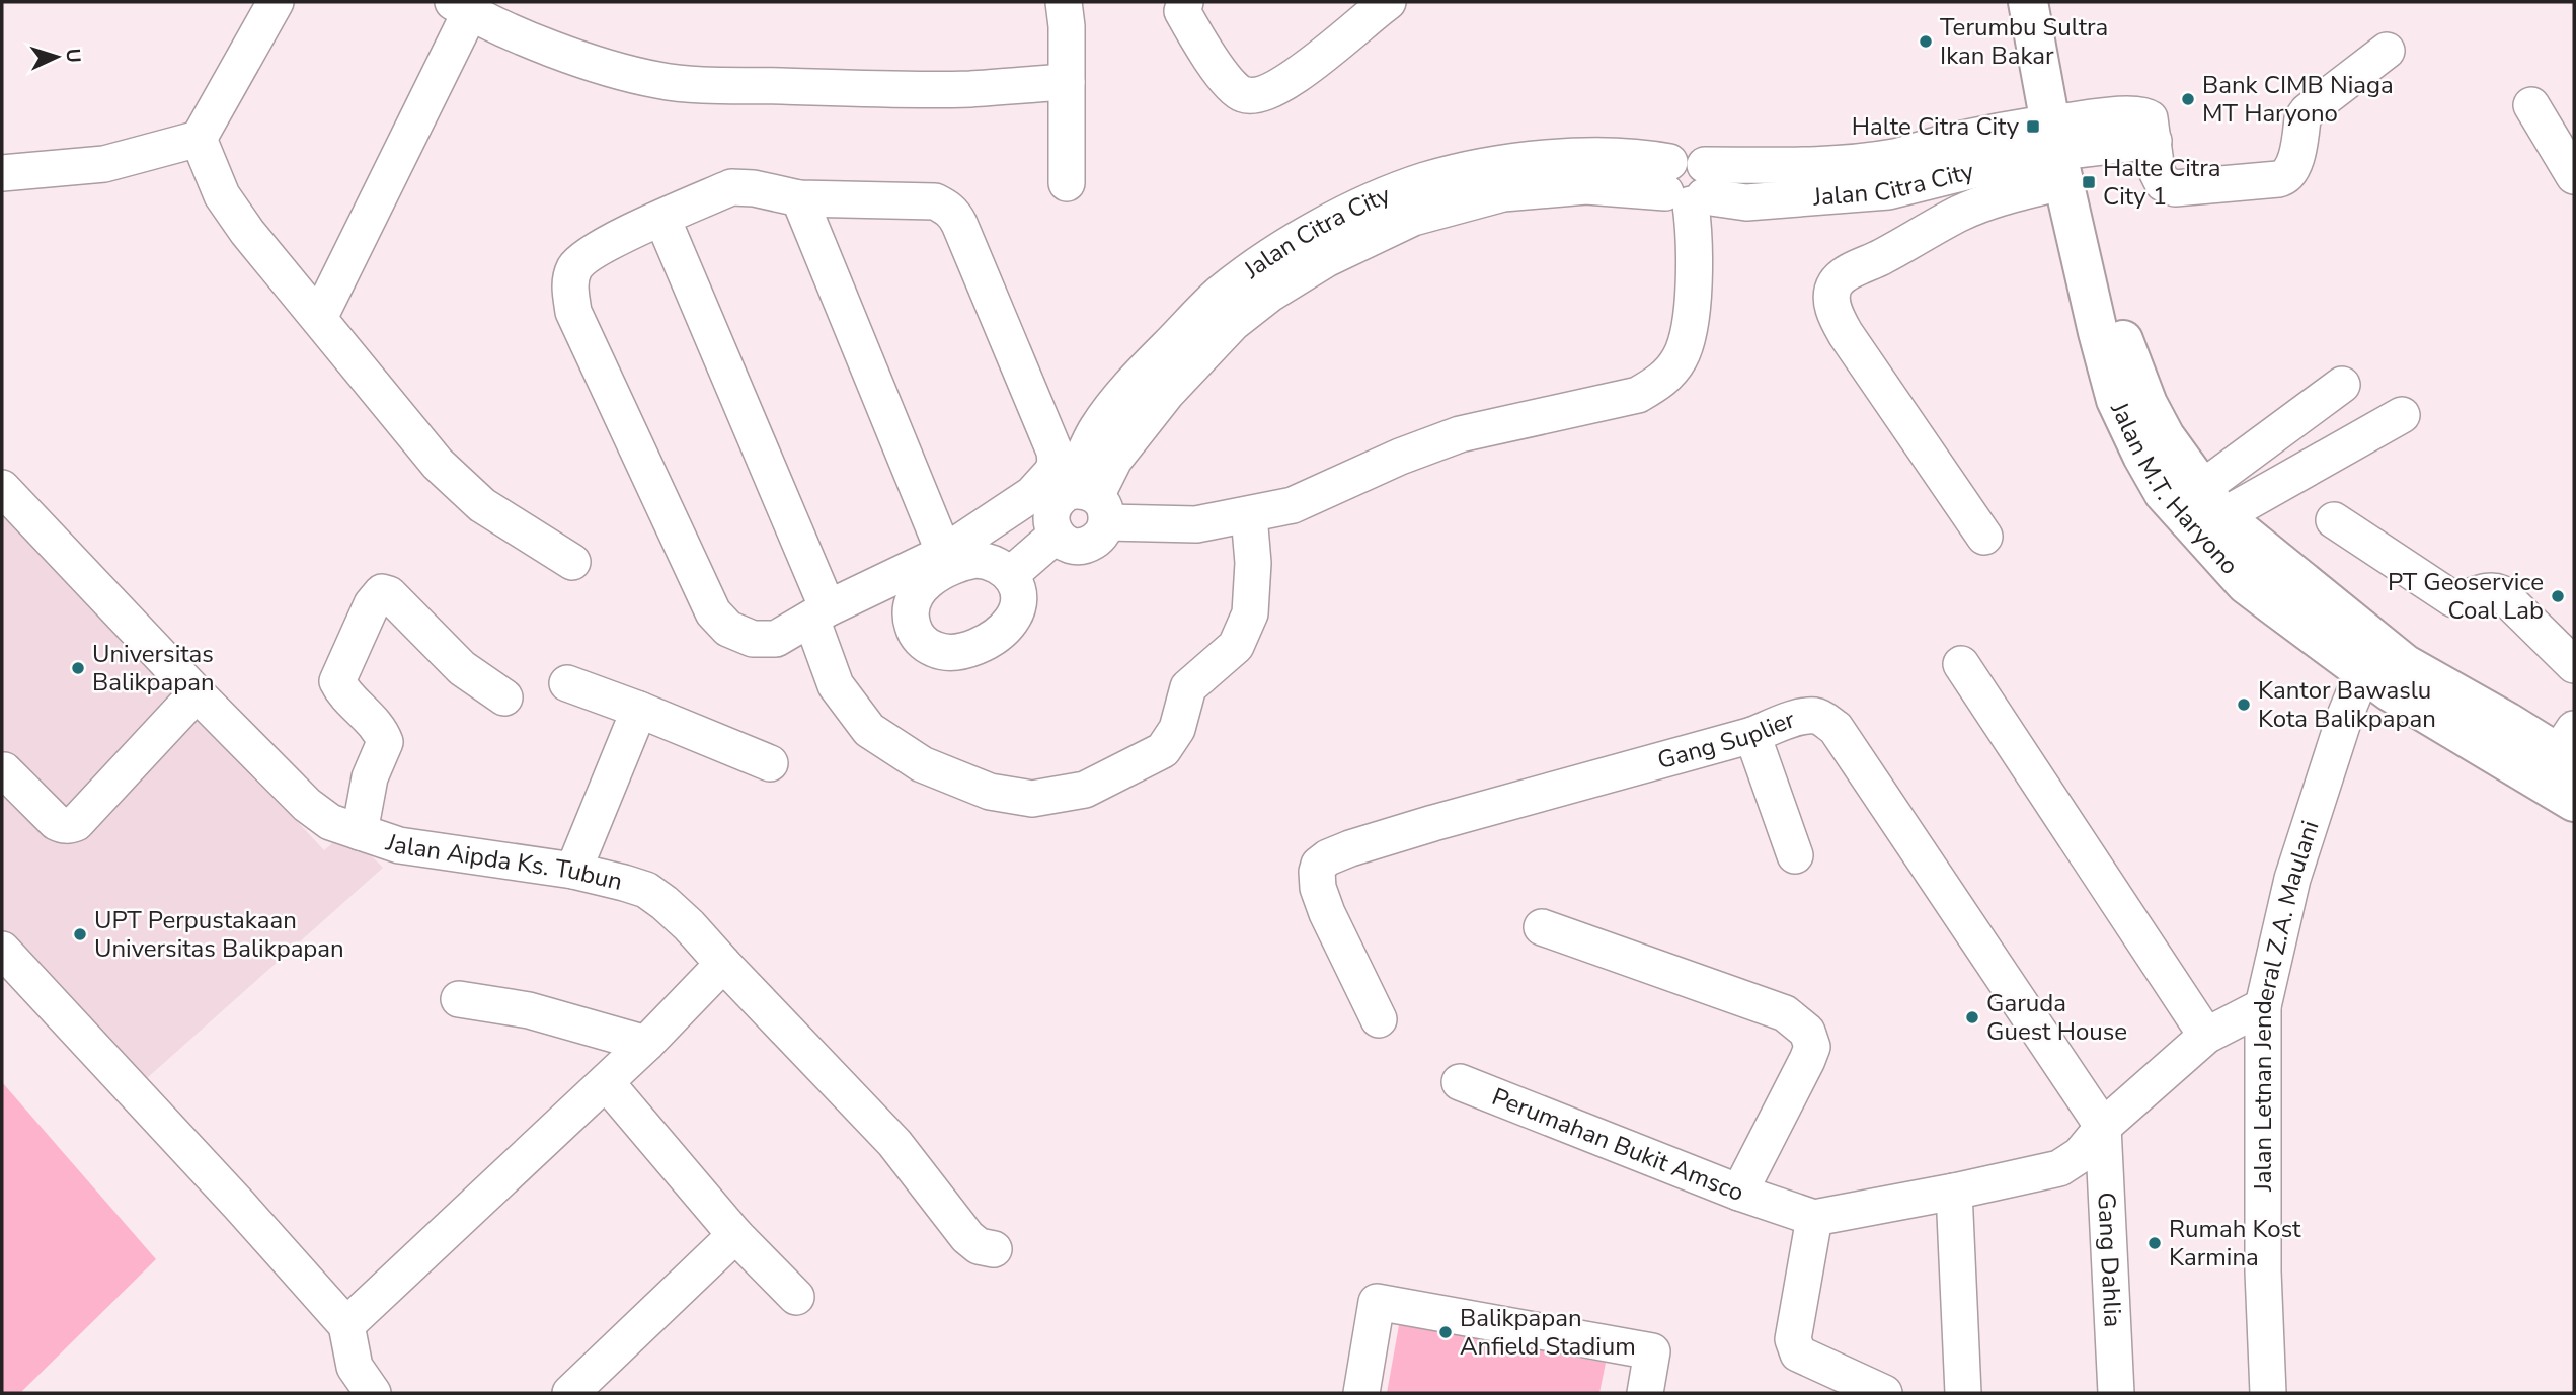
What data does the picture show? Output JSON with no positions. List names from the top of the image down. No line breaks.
{"streets":{"main road":["Jalan M.T. Haryono"],"street":["Jalan Citra City","Gang Suplier","Jalan Aipda Ks. Tubun","Jalan Letnan Jenderal Z.A. Maulani","Perumahan Bukit Amsco","Gang Dahlia"]},"crossings":[["Jalan Citra City","Jalan M.T. Haryono"],["Jalan M.T. Haryono","Jalan Letnan Jenderal Z.A. Maulani"],["Gang Suplier","Gang Dahlia"]],"places":{"other":["Terumbu Sultra Ikan Bakar","Bank CIMB Niaga MT Haryono","PT Geoservice Coal Lab","Universitas Balikpapan","Kantor Bawaslu Kota Balikpapan","UPT Perpustakaan Universitas Balikpapan","Garuda Guest House","Rumah Kost Karmina","Balikpapan Anfield Stadium"],"transit":["Halte Citra City","Halte Citra City 1"]},"north":"right"}
